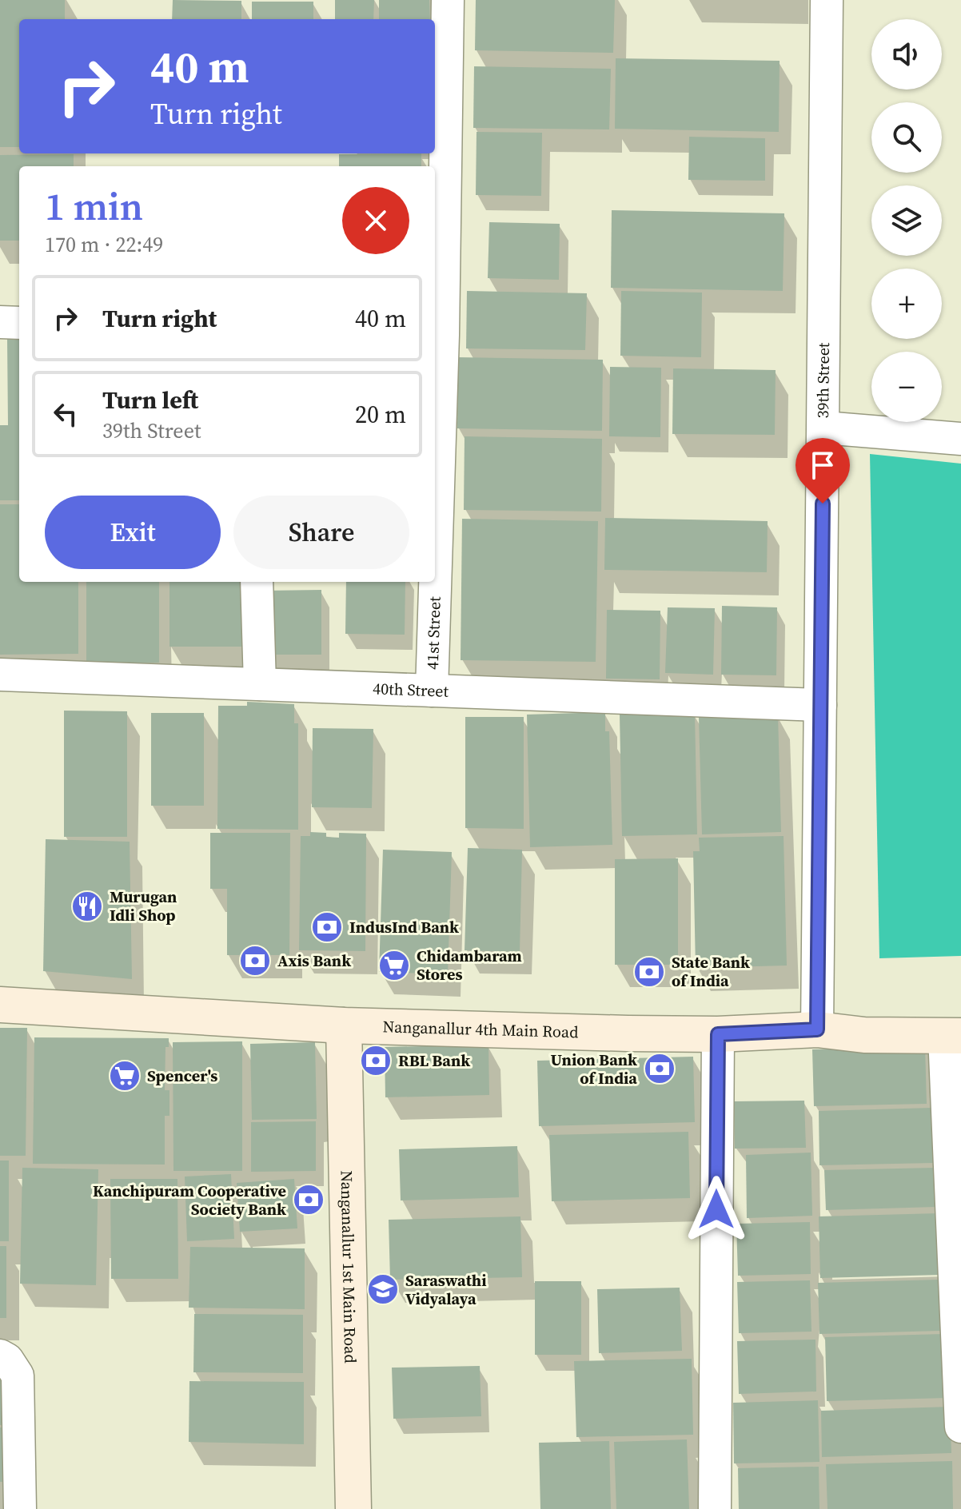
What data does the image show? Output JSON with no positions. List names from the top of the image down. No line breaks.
{"streets":{"street":["39th Street","41st Street","40th Street","Nanganallur 4th Main Road","Nanganallur 1st Main Road"]},"crossings":[["39th Street","40th Street"],["39th Street","Nanganallur 4th Main Road"],["41st Street","40th Street"],["Nanganallur 4th Main Road","Nanganallur 1st Main Road"]],"places":{"restaurant":["Murugan Idli Shop"],"bank":["IndusInd Bank","Axis Bank","State Bank of India","RBL Bank","Union Bank of India","Kanchipuram Cooperative Society Bank"],"supermarket":["Chidambaram Stores","Spencer's"],"school or university":["Saraswathi Vidyalaya"]},"page":{"map_buttons":["+","−"],"turn":["40 m","Turn right"],"heading":["1 min","170 m · 22:49"],"list":[{"name":"Turn right","value":"40 m"},{"name":"Turn left","note":"39th Street","value":"20 m"}],"buttons":["Exit","Share"]}}
